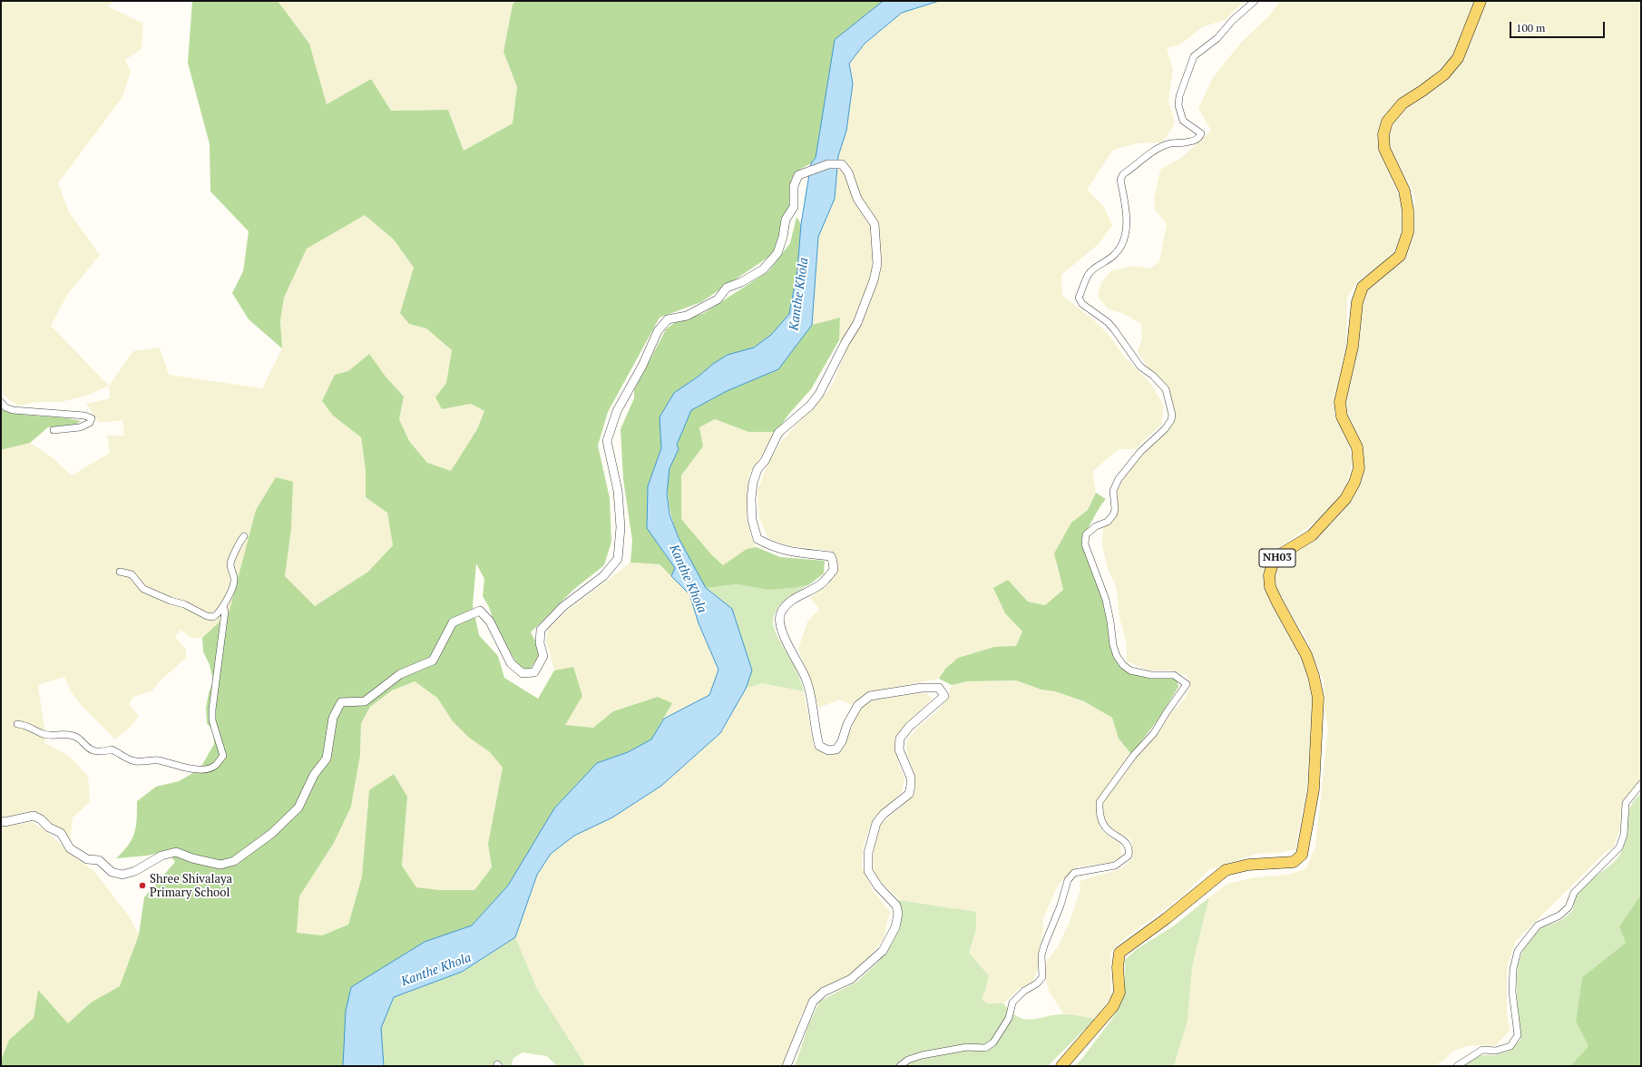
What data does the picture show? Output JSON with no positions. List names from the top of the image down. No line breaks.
{"streets":{"main road":["NH03"]},"water":["Kanthe Khola"],"places":["Shree Shivalaya Primary School"],"scale_bar":"100 m"}
